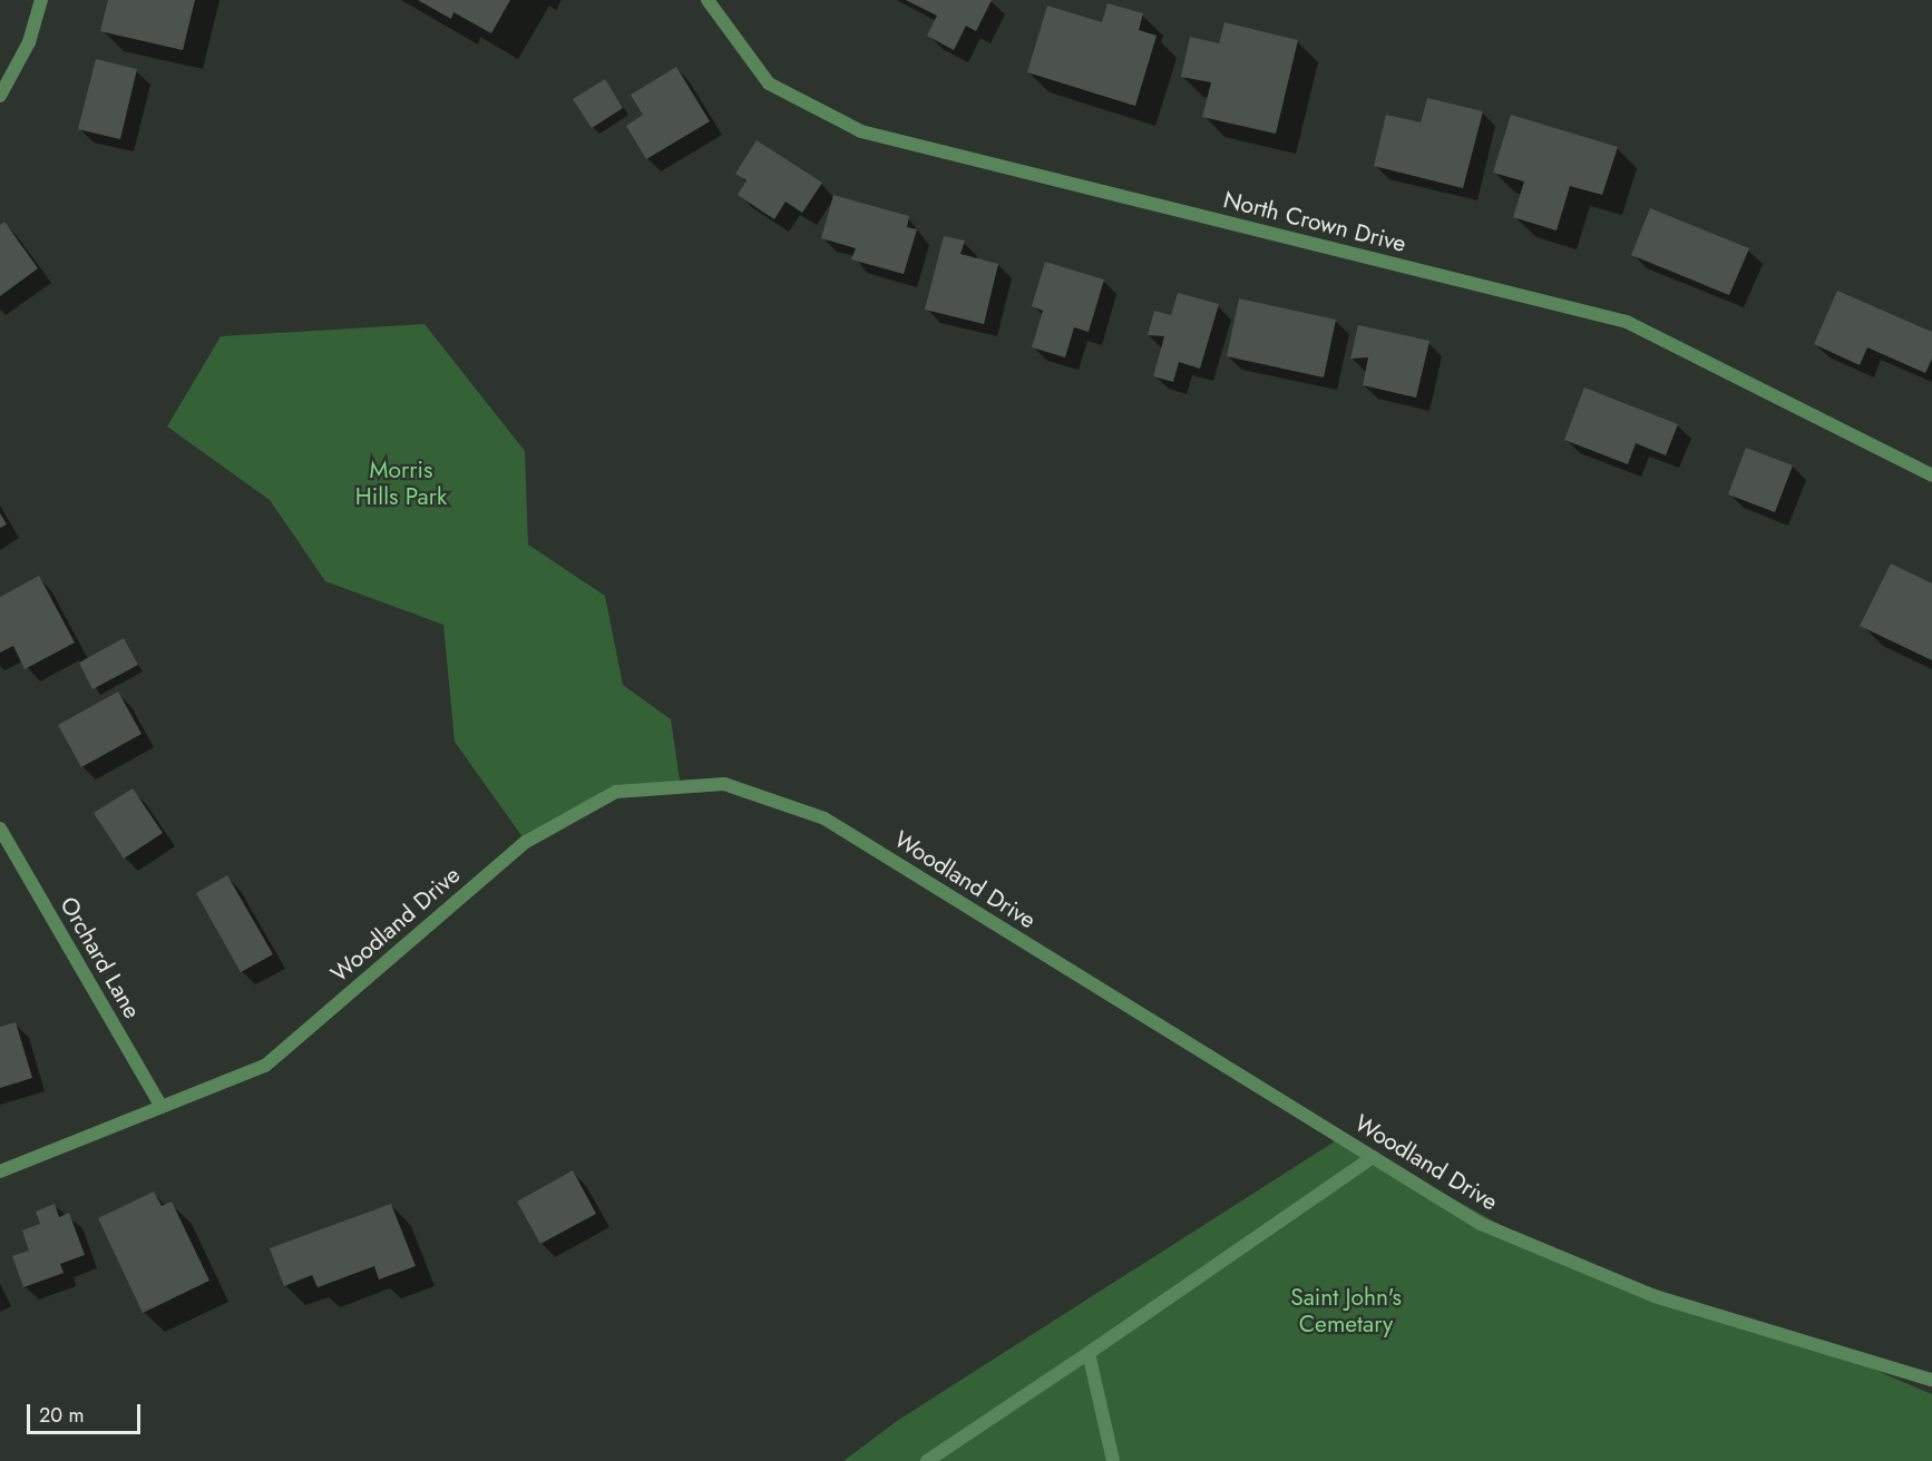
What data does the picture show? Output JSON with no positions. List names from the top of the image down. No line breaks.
{"streets":{"street":["North Crown Drive","Woodland Drive","Orchard Lane"]},"crossings":[["Woodland Drive","Orchard Lane"]],"parks":["Morris Hills Park","Saint John's Cemetary"],"scale_bar":"20 m"}
